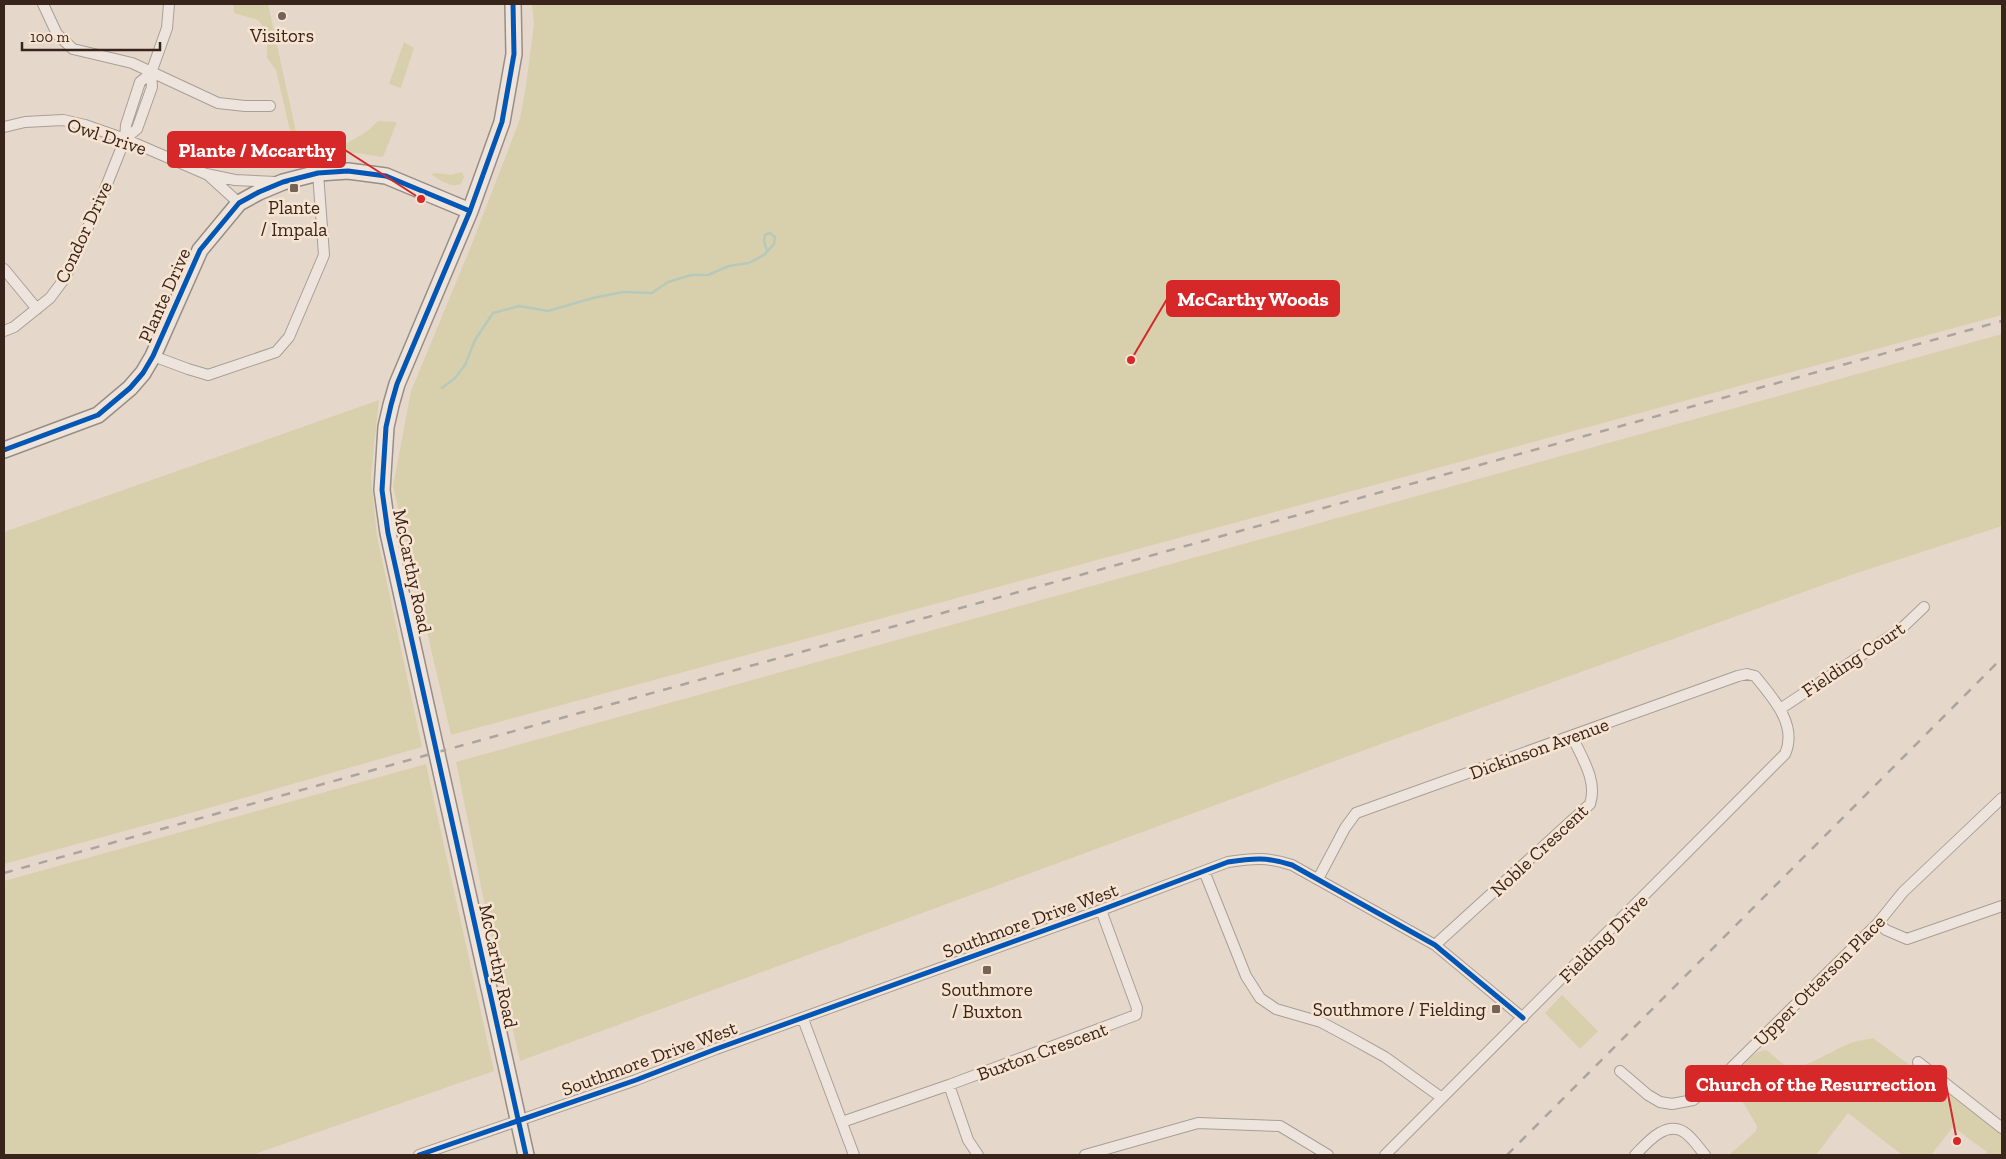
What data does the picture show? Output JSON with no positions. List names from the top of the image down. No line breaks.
{"streets":{"street":["Owl Drive","Condor Drive","Plante Drive","McCarthy Road","Fielding Court","Dickinson Avenue","Noble Crescent","Southmore Drive West","Fielding Drive","Upper Otterson Place","Buxton Crescent"]},"crossings":[["Owl Drive","Condor Drive"],["Owl Drive","Plante Drive"],["Plante Drive","McCarthy Road"],["McCarthy Road","Southmore Drive West"],["Fielding Court","Dickinson Avenue"],["Fielding Court","Fielding Drive"],["Dickinson Avenue","Noble Crescent"],["Dickinson Avenue","Southmore Drive West"],["Dickinson Avenue","Fielding Drive"],["Noble Crescent","Southmore Drive West"],["Southmore Drive West","Fielding Drive"],["Southmore Drive West","Buxton Crescent"]],"places":{"other":["Visitors","Plante / Mccarthy","McCarthy Woods","Church of the Resurrection"],"transit":["Plante / Impala","Southmore / Buxton","Southmore / Fielding"]},"scale_bar":"100 m"}
